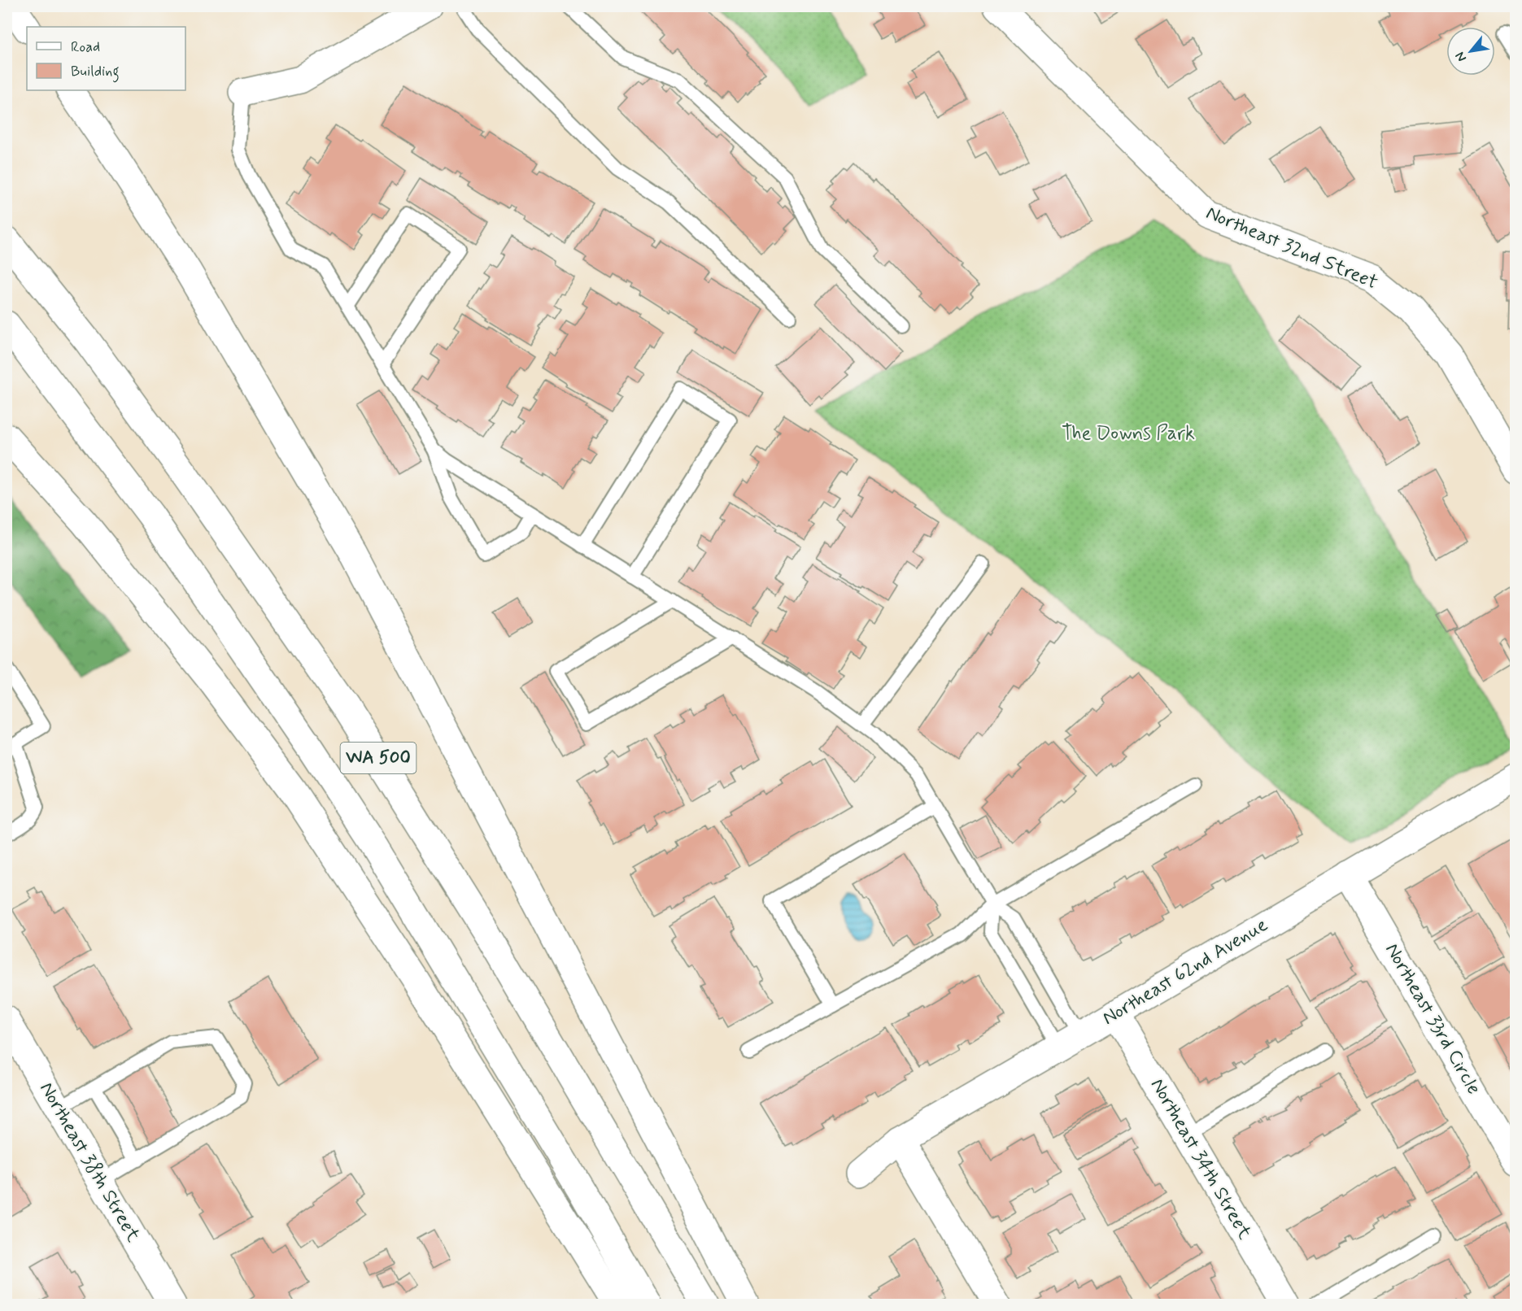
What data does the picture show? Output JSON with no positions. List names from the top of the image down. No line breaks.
{"streets":{"main road":["Northeast 32nd Street","WA 500","Northeast 62nd Avenue","Northeast 33rd Circle","Northeast 34th Street","Northeast 38th Street"]},"crossings":[["Northeast 62nd Avenue","Northeast 33rd Circle"],["Northeast 62nd Avenue","Northeast 34th Street"]],"parks":["The Downs Park"],"legend":["Road","Building"],"north":"bottom left"}
